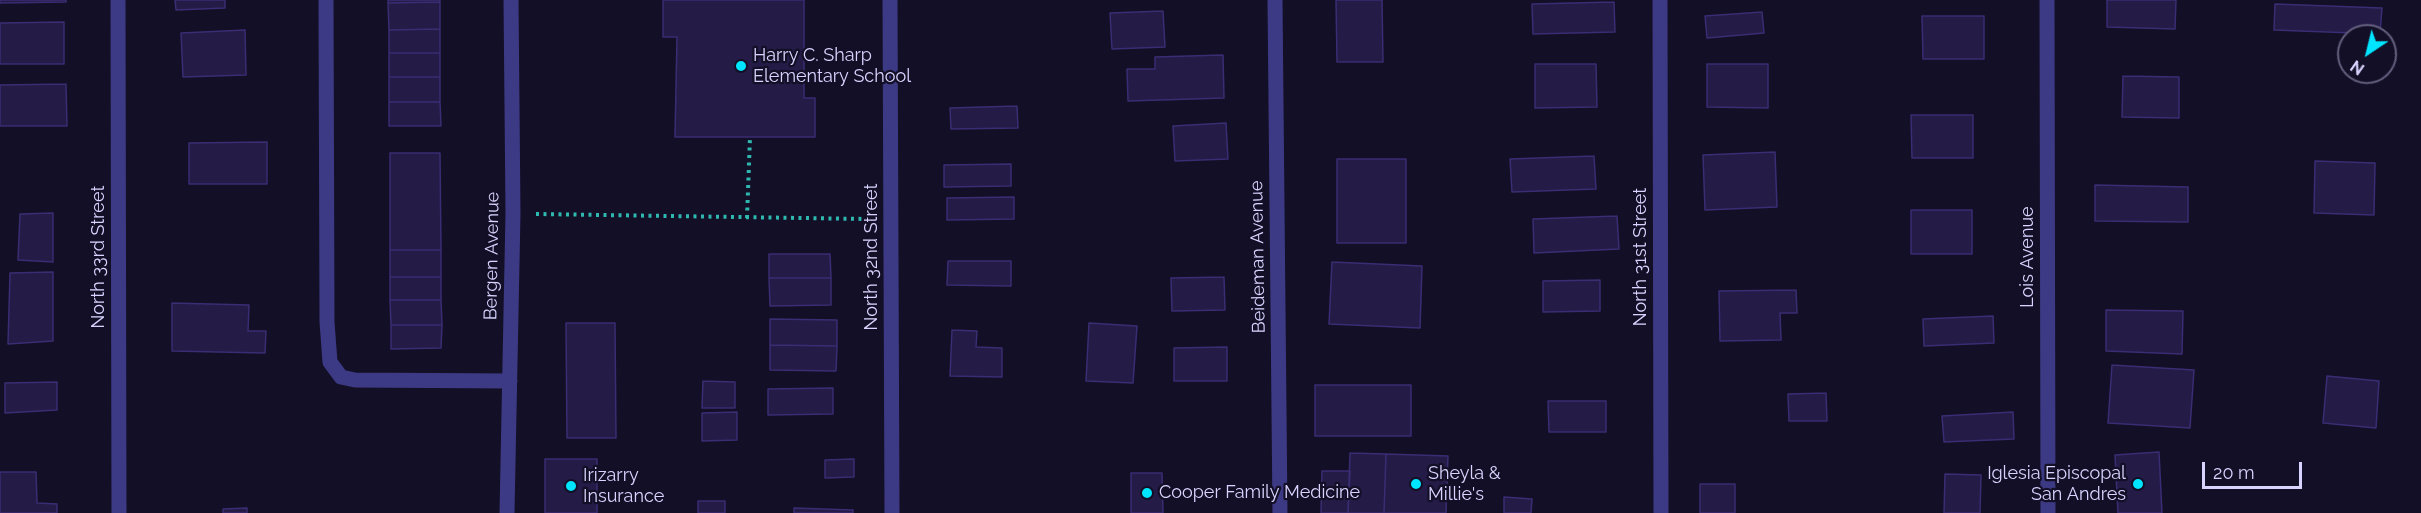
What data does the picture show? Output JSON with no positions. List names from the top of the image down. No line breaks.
{"streets":{"street":["Bergen Avenue","North 33rd Street","North 32nd Street","Beideman Avenue","North 31st Street","Lois Avenue"]},"places":["Harry C. Sharp Elementary School","Sheyla & Millie's","Iglesia Episcopal San Andres","Irizarry Insurance","Cooper Family Medicine"],"scale_bar":"20 m","north":"bottom left"}
